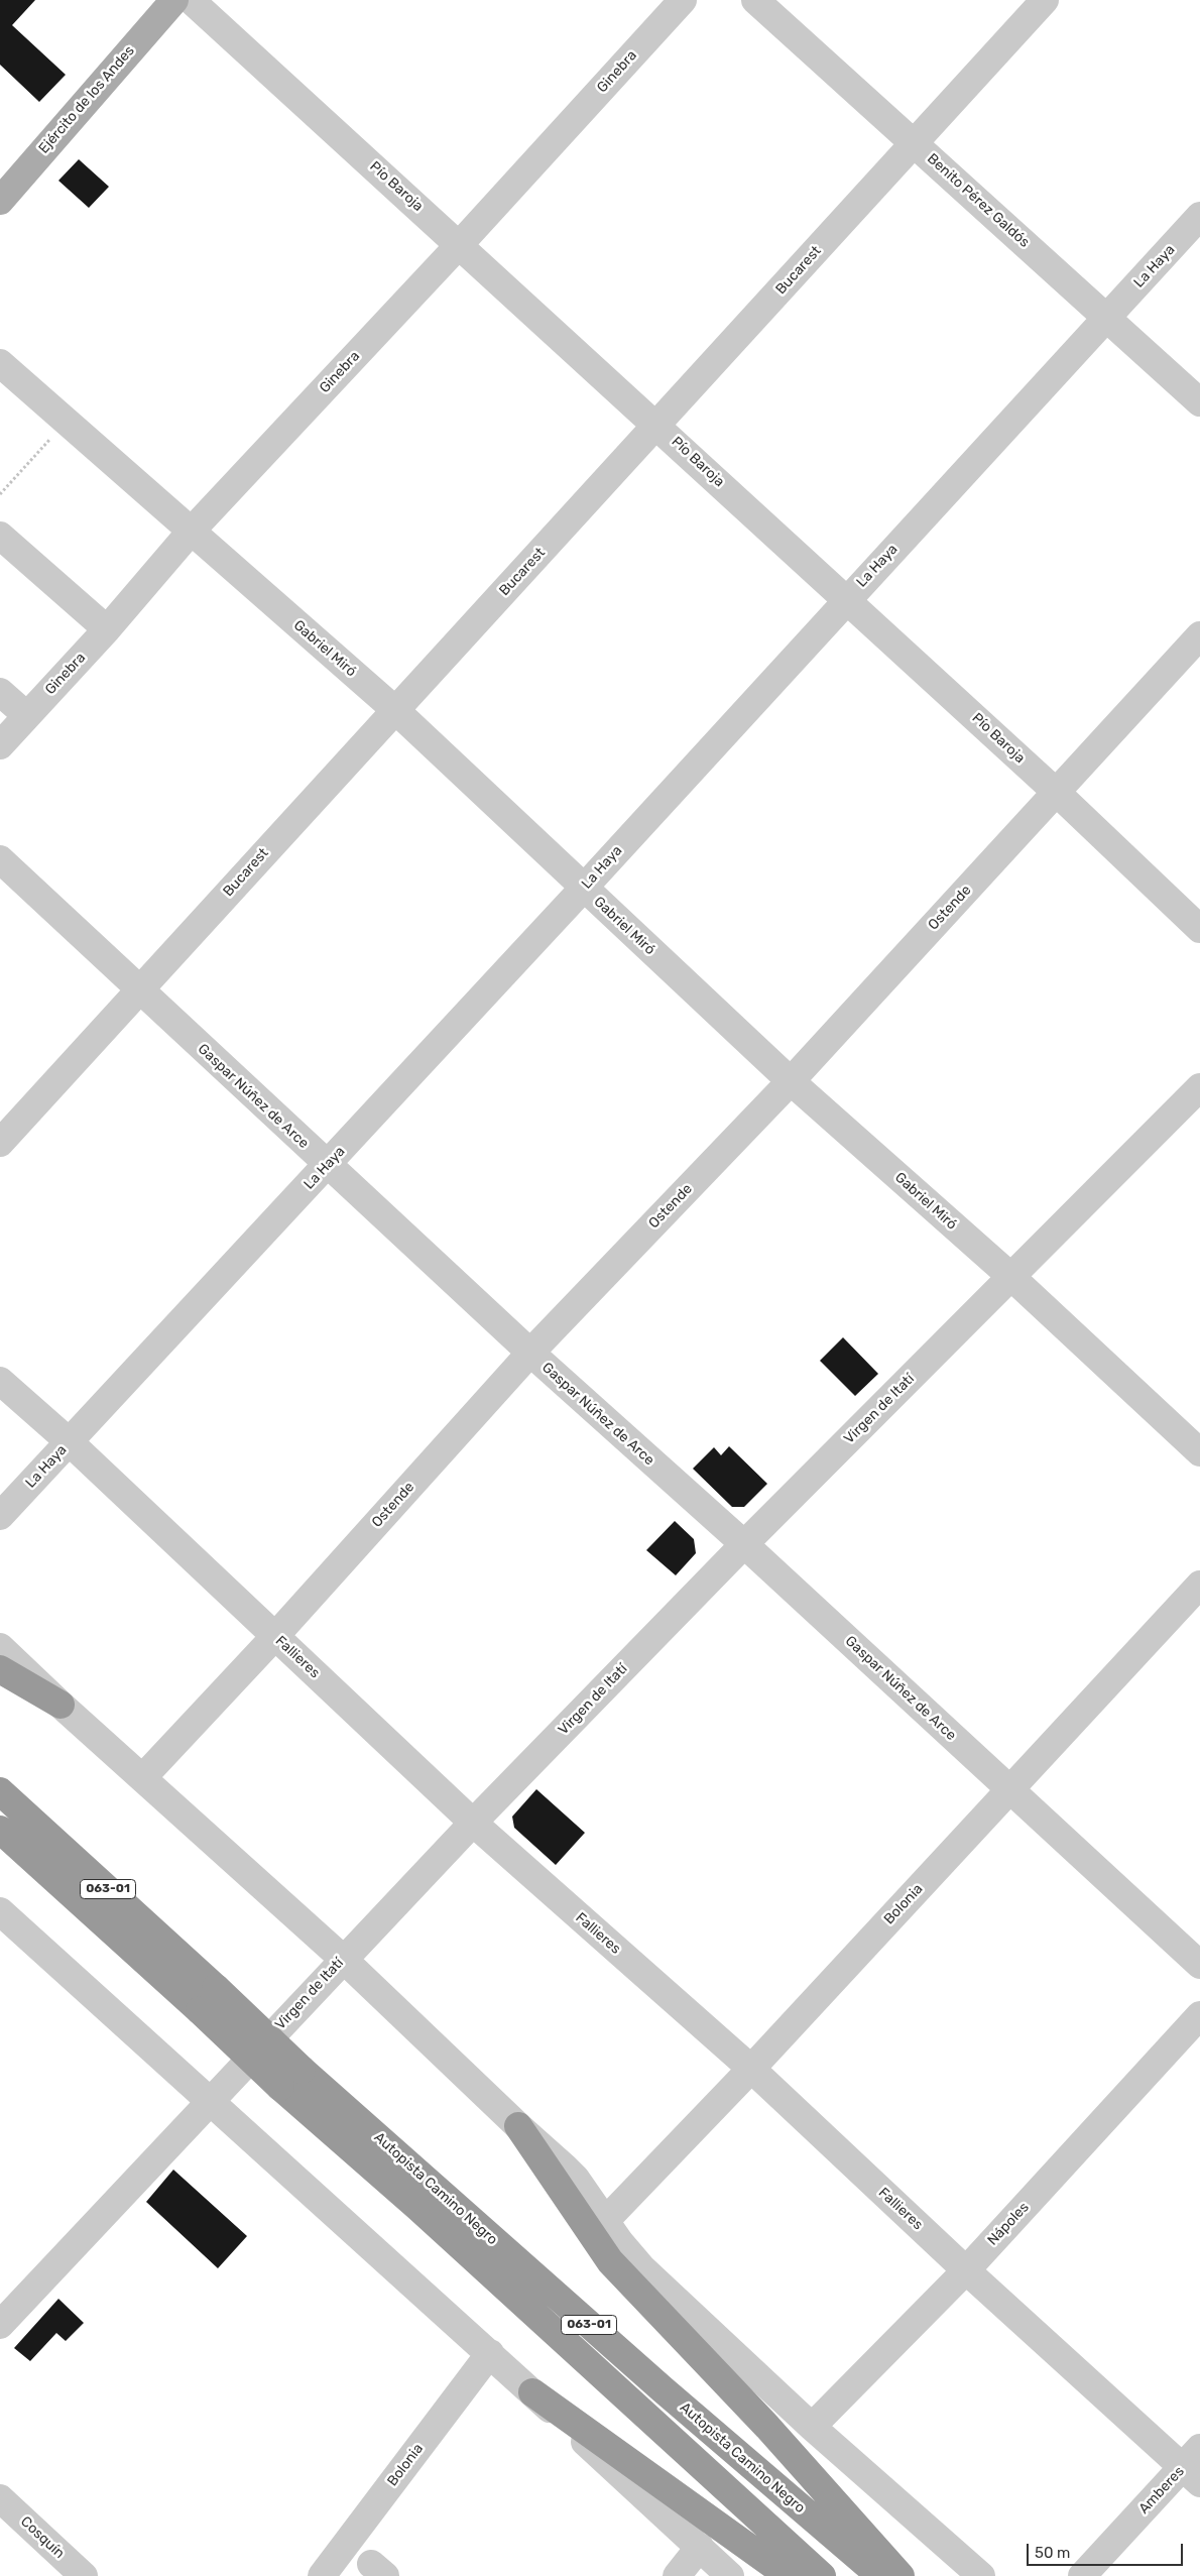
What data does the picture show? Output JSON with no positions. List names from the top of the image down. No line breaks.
{"streets":{"highway":["063-01","Autopista Camino Negro"],"main road":["Ejército de los Andes"],"street":["Ginebra","Pío Baroja","Benito Pérez Galdós","La Haya","Bucarest","Gabriel Miró","Ostende","Gaspar Núñez de Arce","Virgen de Itatí","Fallieres","Bolonia","Nápoles","Amberes","Cosquín"]},"crossings":[["Ginebra","Pío Baroja"],["Ginebra","Gabriel Miró"],["Pío Baroja","La Haya"],["Pío Baroja","Bucarest"],["Pío Baroja","Ostende"],["Benito Pérez Galdós","La Haya"],["Benito Pérez Galdós","Bucarest"],["La Haya","Gabriel Miró"],["La Haya","Gaspar Núñez de Arce"],["La Haya","Fallieres"],["Bucarest","Gabriel Miró"],["Bucarest","Gaspar Núñez de Arce"],["Gabriel Miró","Ostende"],["Gabriel Miró","Virgen de Itatí"],["Ostende","Gaspar Núñez de Arce"],["Ostende","Fallieres"],["Gaspar Núñez de Arce","Virgen de Itatí"],["Gaspar Núñez de Arce","Bolonia"],["Virgen de Itatí","Fallieres"],["Fallieres","Bolonia"],["Fallieres","Nápoles"],["Fallieres","Amberes"]],"scale_bar":"50 m"}
